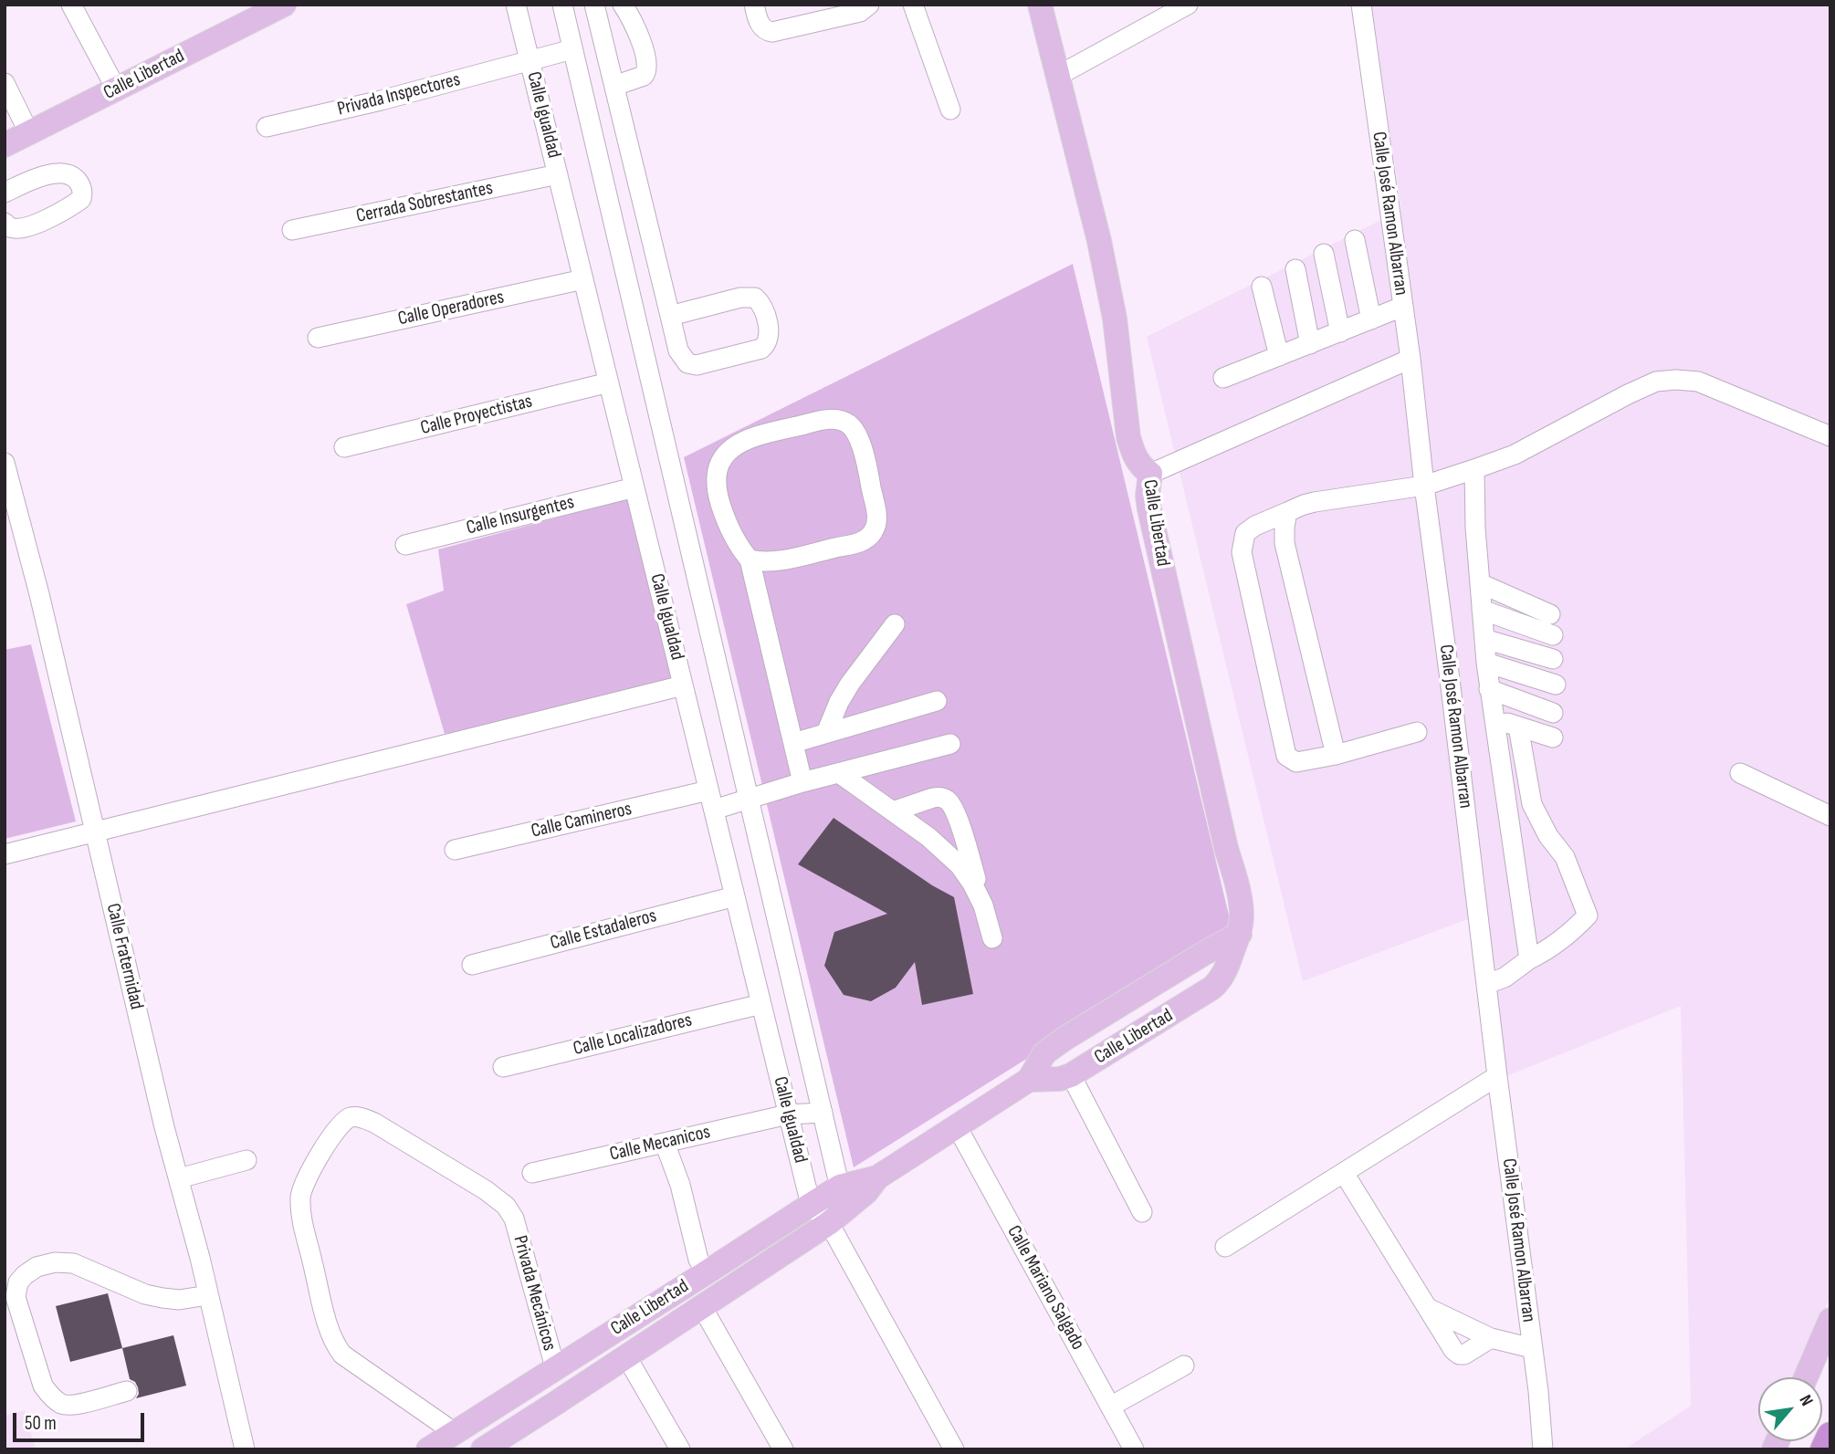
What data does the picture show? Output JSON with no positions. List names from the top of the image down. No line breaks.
{"streets":{"main road":["Calle Libertad"],"street":["Privada Inspectores","Calle Igualdad","Cerrada Sobrestantes","Calle José Ramon Albarran","Calle Operadores","Calle Proyectistas","Calle Insurgentes","Calle Camineros","Calle Estadaleros","Calle Fraternidad","Calle Localizadores","Calle Mecanicos","Calle Mariano Salgado","Privada Mecánicos"]},"crossings":[["Calle Libertad","Calle Igualdad"],["Calle Libertad","Calle Mariano Salgado"],["Calle Libertad","Privada Mecánicos"],["Privada Inspectores","Calle Igualdad"],["Calle Igualdad","Cerrada Sobrestantes"],["Calle Igualdad","Calle Operadores"],["Calle Igualdad","Calle Proyectistas"],["Calle Igualdad","Calle Insurgentes"],["Calle Igualdad","Calle Camineros"],["Calle Igualdad","Calle Estadaleros"],["Calle Igualdad","Calle Localizadores"],["Calle Igualdad","Calle Mecanicos"]],"scale_bar":"50 m","north":"top right"}
